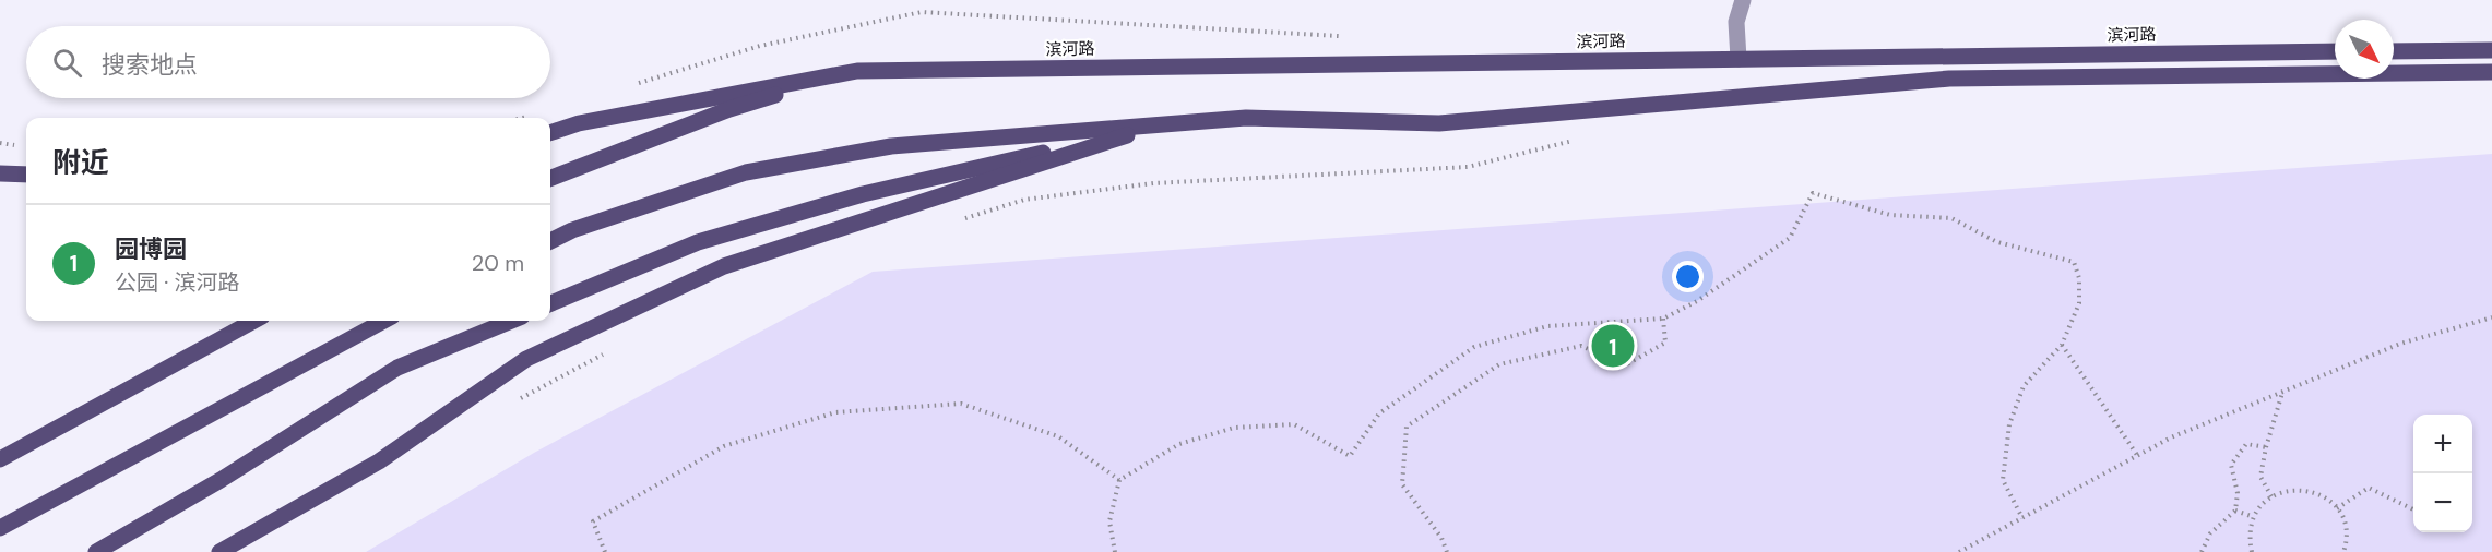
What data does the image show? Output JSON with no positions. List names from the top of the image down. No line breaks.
{"streets":{"main road":["滨河路"]},"north":"bottom right","page":{"search":"搜索地点","heading":"附近","list":[{"mark":"1","name":"园博园","note":"公园 · 滨河路","value":"20 m"}],"pins":"1","map_buttons":["+","−"]}}
